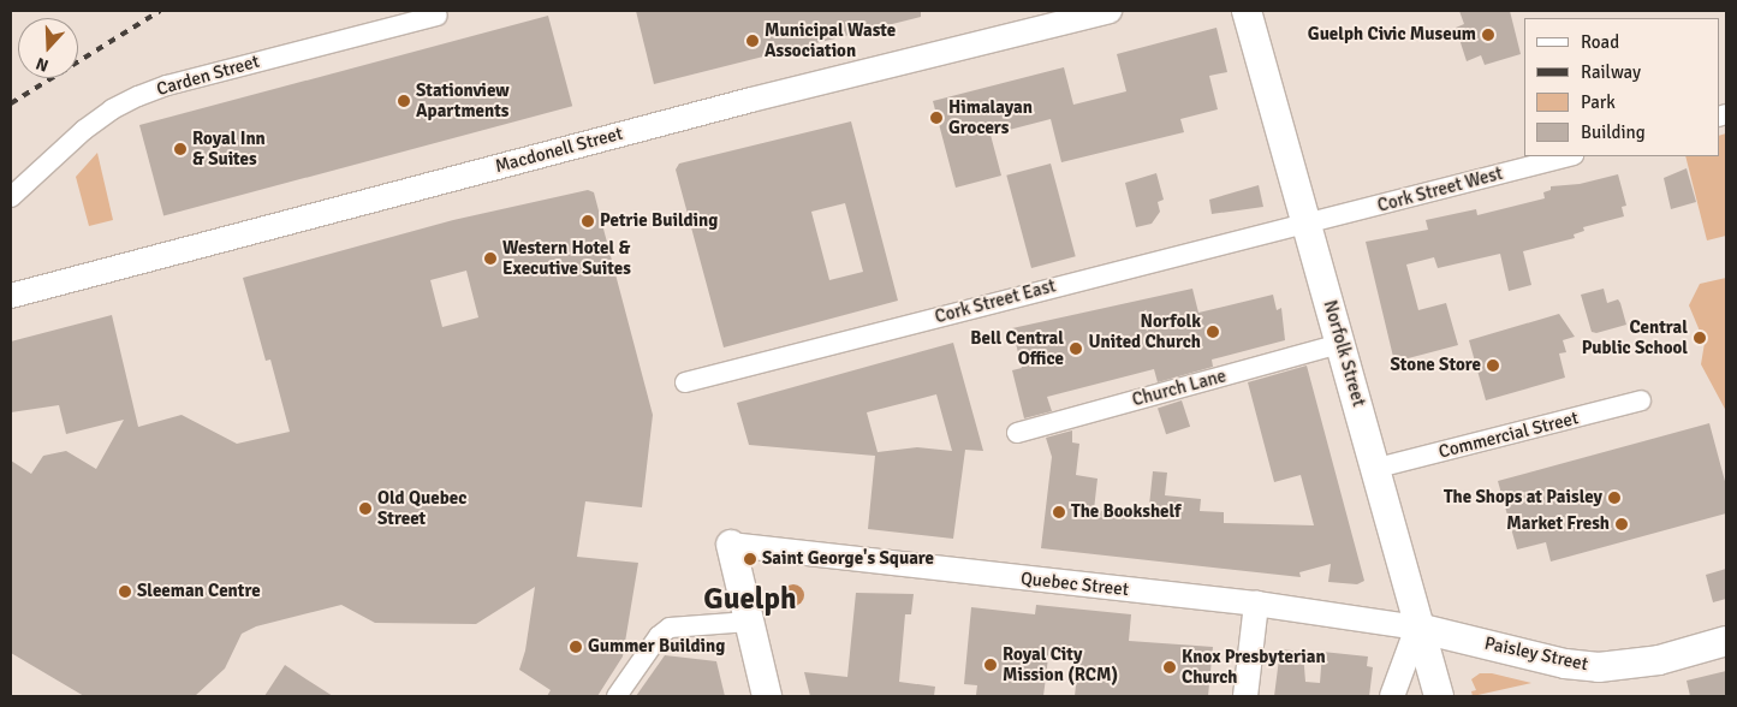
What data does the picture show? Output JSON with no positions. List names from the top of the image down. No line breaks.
{"streets":{"main road":["Norfolk Street","Paisley Street"],"street":["Carden Street","Macdonell Street","Cork Street West","Cork Street East","Church Lane","Commercial Street","Quebec Street"]},"crossings":[["Cork Street West","Cork Street East"],["Cork Street West","Norfolk Street"],["Cork Street East","Norfolk Street"],["Norfolk Street","Church Lane"],["Norfolk Street","Commercial Street"],["Norfolk Street","Quebec Street"],["Norfolk Street","Paisley Street"],["Quebec Street","Paisley Street"]],"districts":["Guelph"],"places":["Guelph Civic Museum","Municipal Waste Association","Stationview Apartments","Himalayan Grocers","Royal Inn & Suites","Petrie Building","Western Hotel & Executive Suites","Norfolk United Church","Central Public School","Bell Central Office","Stone Store","The Shops at Paisley","Old Quebec Street","The Bookshelf","Market Fresh","Saint George's Square","Sleeman Centre","Gummer Building","Royal City Mission (RCM)","Knox Presbyterian Church"],"legend":["Road","Railway","Park","Building"],"north":"bottom"}
